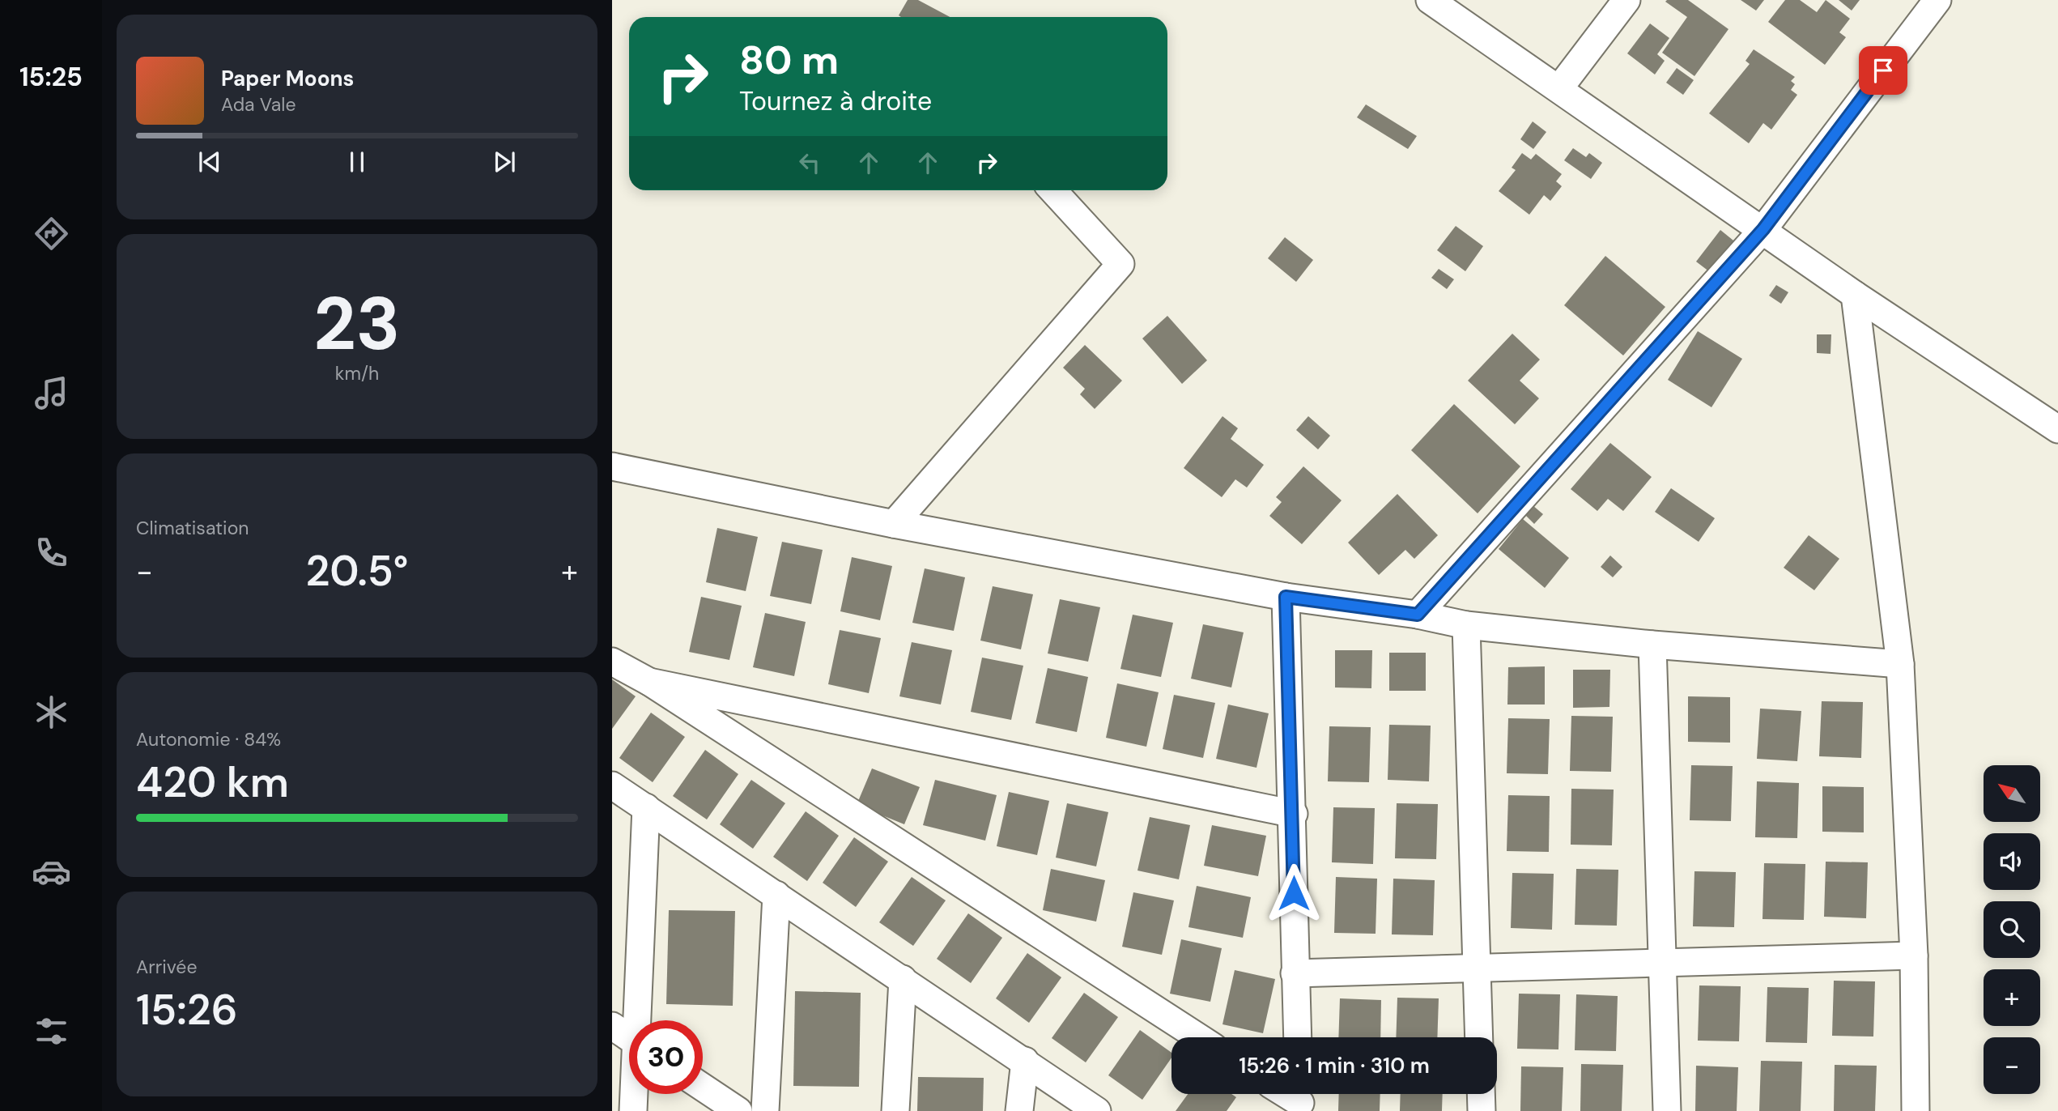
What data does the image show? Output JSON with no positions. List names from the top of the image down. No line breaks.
{"north":"top left","page":{"tabs":"15:25","turn":["80 m","Tournez à droite"],"song":["Paper Moons","Ada Vale"],"tile":[["23","km/h"],"Climatisation",["Autonomie · 84%","420 km"],["Arrivée","15:26"]],"heat":["−","20.5°","+"],"map_buttons":["+","−"],"limit":"30","trip":"15:26 · 1 min · 310 m"}}
